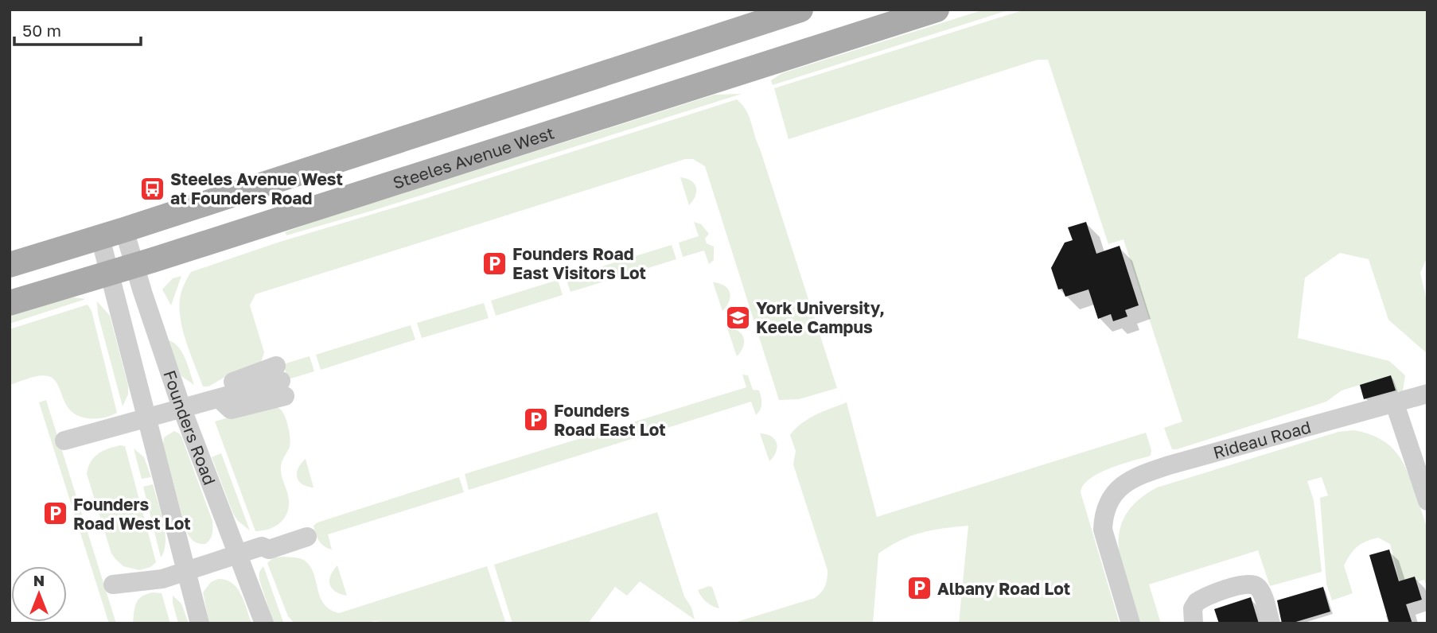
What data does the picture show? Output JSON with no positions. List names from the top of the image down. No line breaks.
{"streets":{"main road":["Steeles Avenue West"],"street":["Founders Road","Rideau Road"]},"crossings":[["Steeles Avenue West","Founders Road"]],"places":{"bus stop":["Steeles Avenue West at Founders Road"],"parking":["Founders Road East Visitors Lot","Founders Road East Lot","Founders Road West Lot","Albany Road Lot"],"school or university":["York University, Keele Campus"]},"scale_bar":"50 m","north":"top"}
